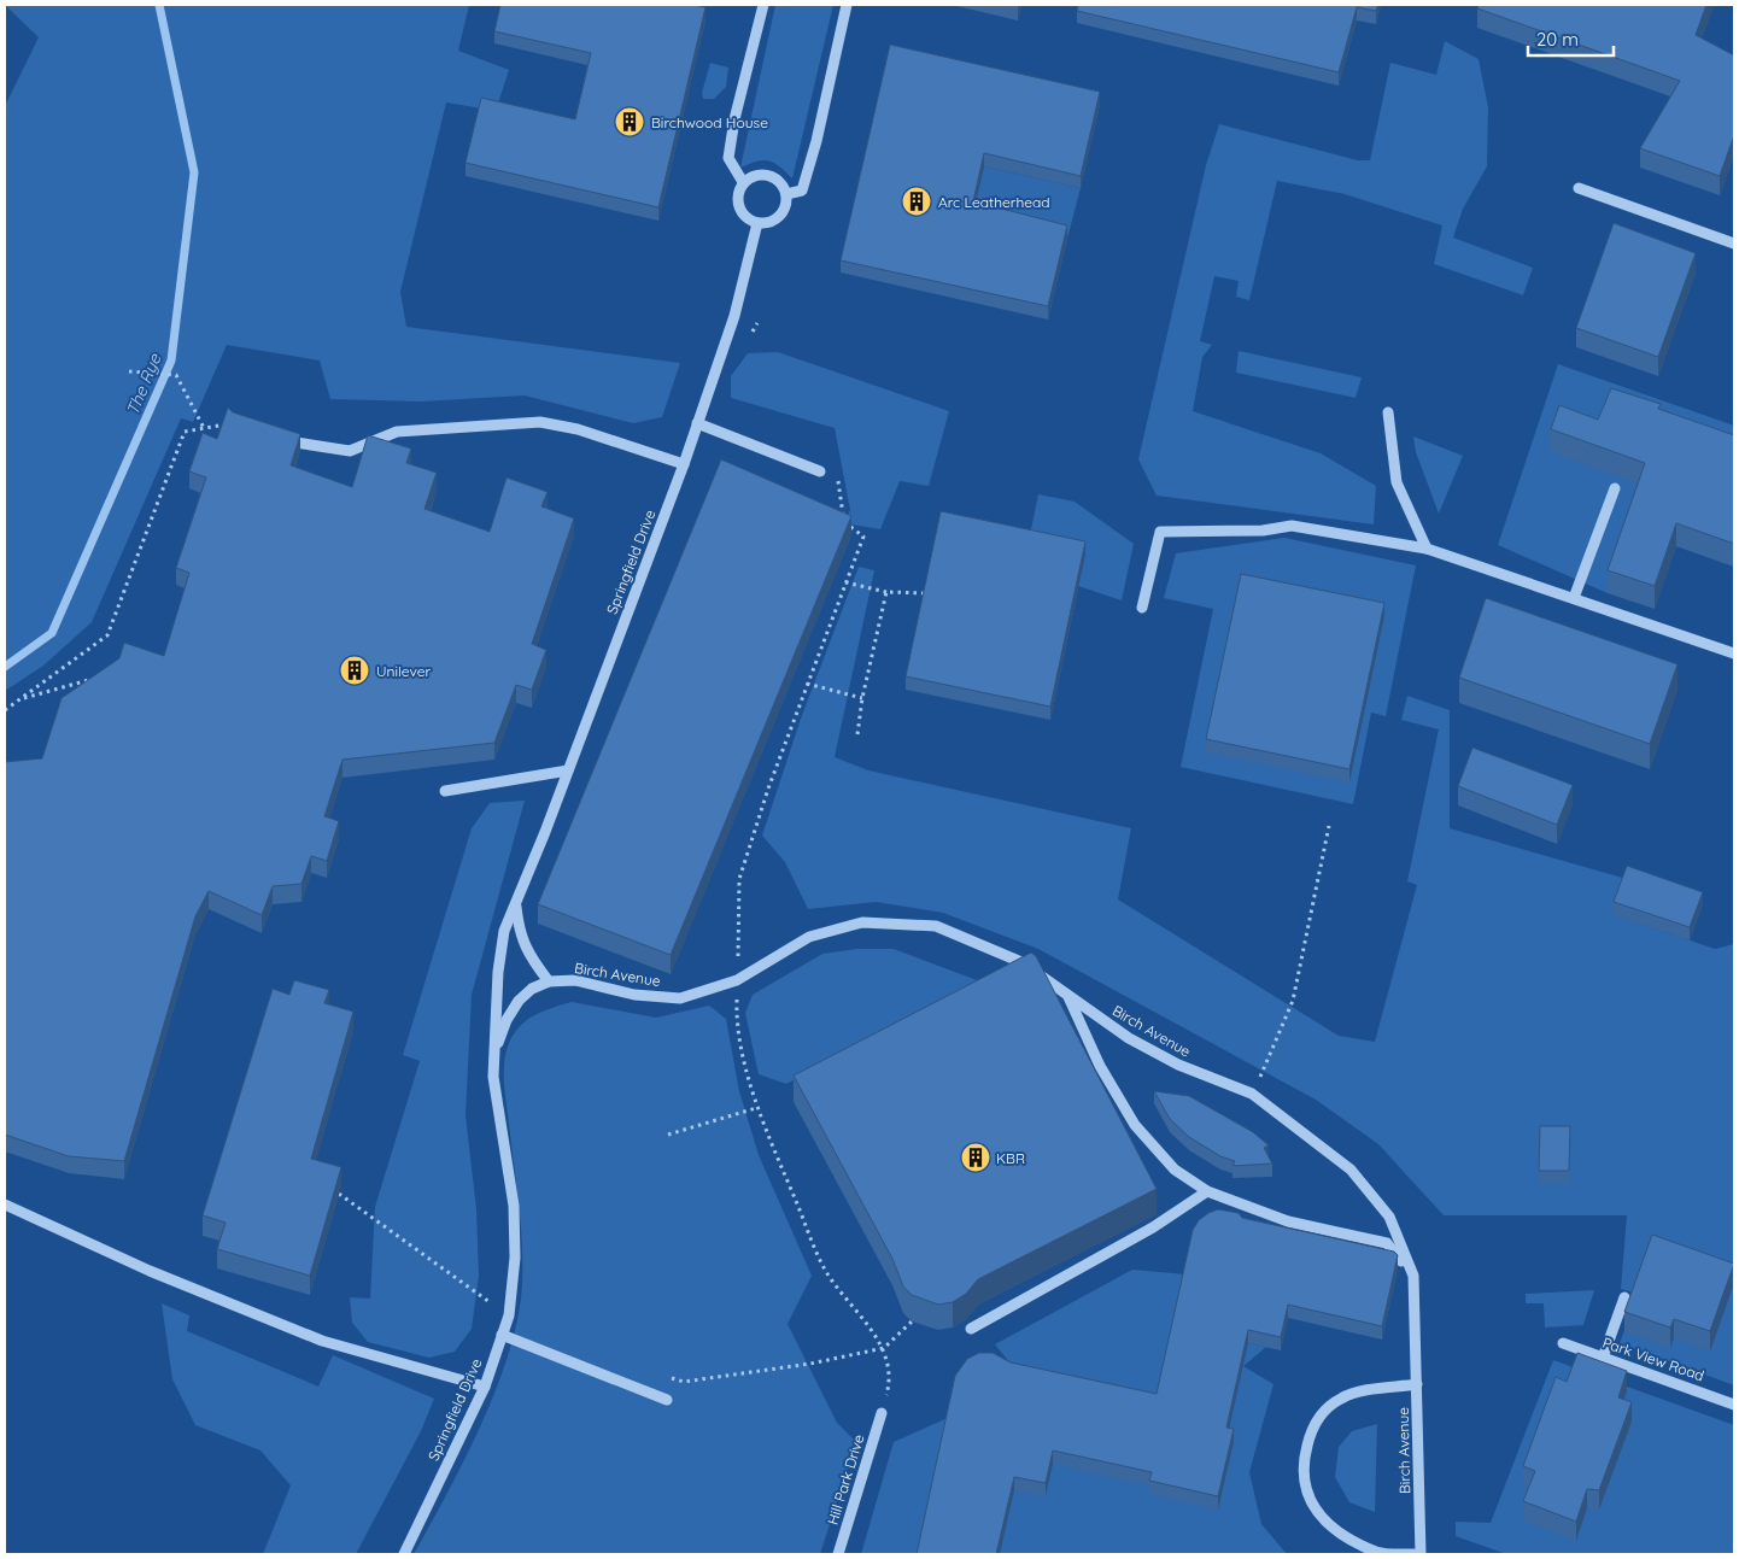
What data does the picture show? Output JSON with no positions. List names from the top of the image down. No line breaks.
{"streets":{"street":["Springfield Drive","Birch Avenue","Park View Road","Hill Park Drive"]},"crossings":[["Springfield Drive","Birch Avenue"]],"water":["The Rye"],"places":{"building":["Birchwood House","Arc Leatherhead","Unilever","KBR"]},"scale_bar":"20 m"}
